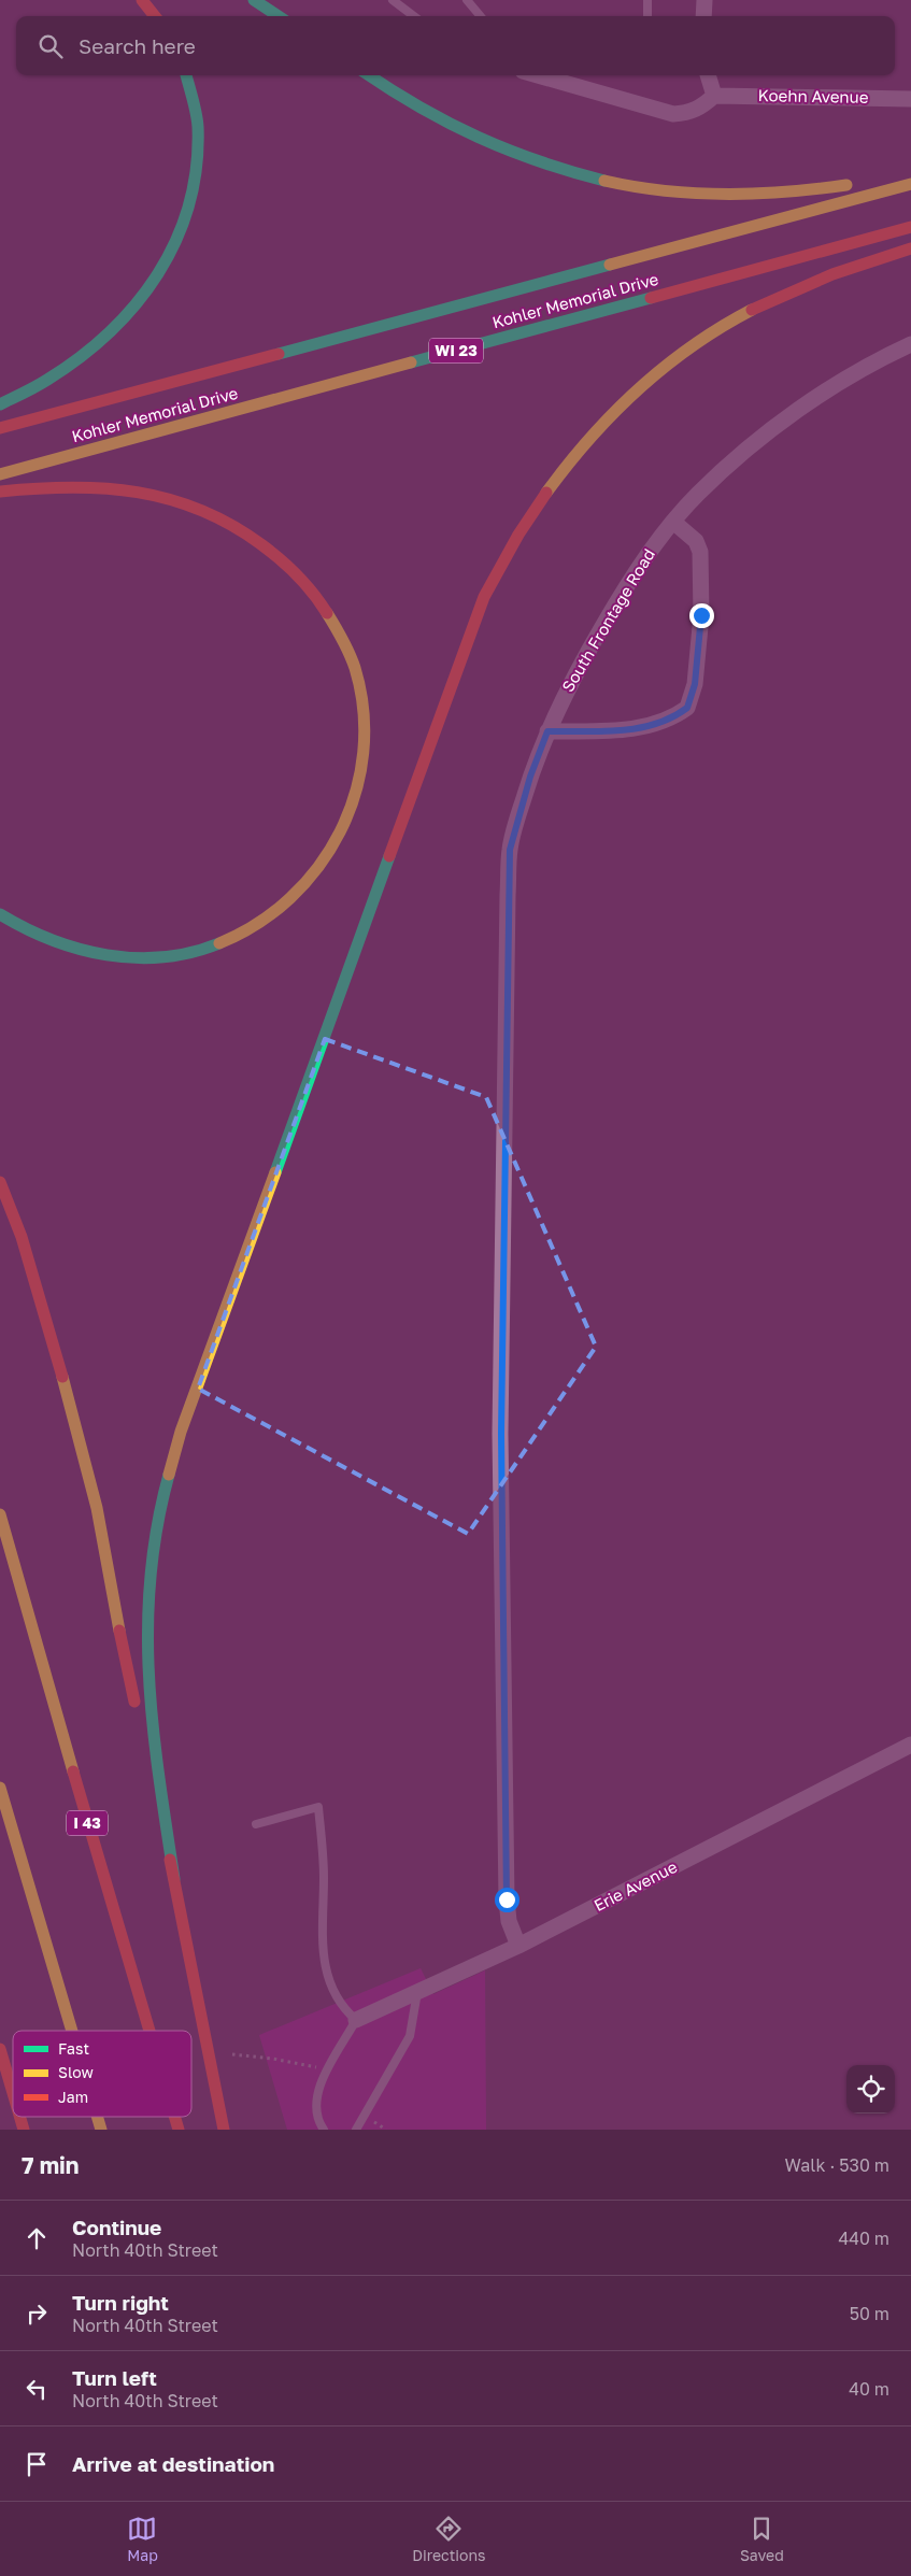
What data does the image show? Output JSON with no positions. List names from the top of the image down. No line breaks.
{"streets":{"highway":["Kohler Memorial Drive","WI 23","I 43"],"street":["Koehn Avenue","South Frontage Road","Erie Avenue"]},"crossings":[["South Frontage Road","Erie Avenue"]],"legend":["Fast","Slow","Jam"],"page":{"search":"Search here","heading":["7 min","Walk · 530 m"],"list":[["Continue","North 40th Street","440 m"],["Turn right","North 40th Street","50 m"],["Turn left","North 40th Street","40 m"],"Arrive at destination"],"nav":["Map","Directions","Saved"]}}
